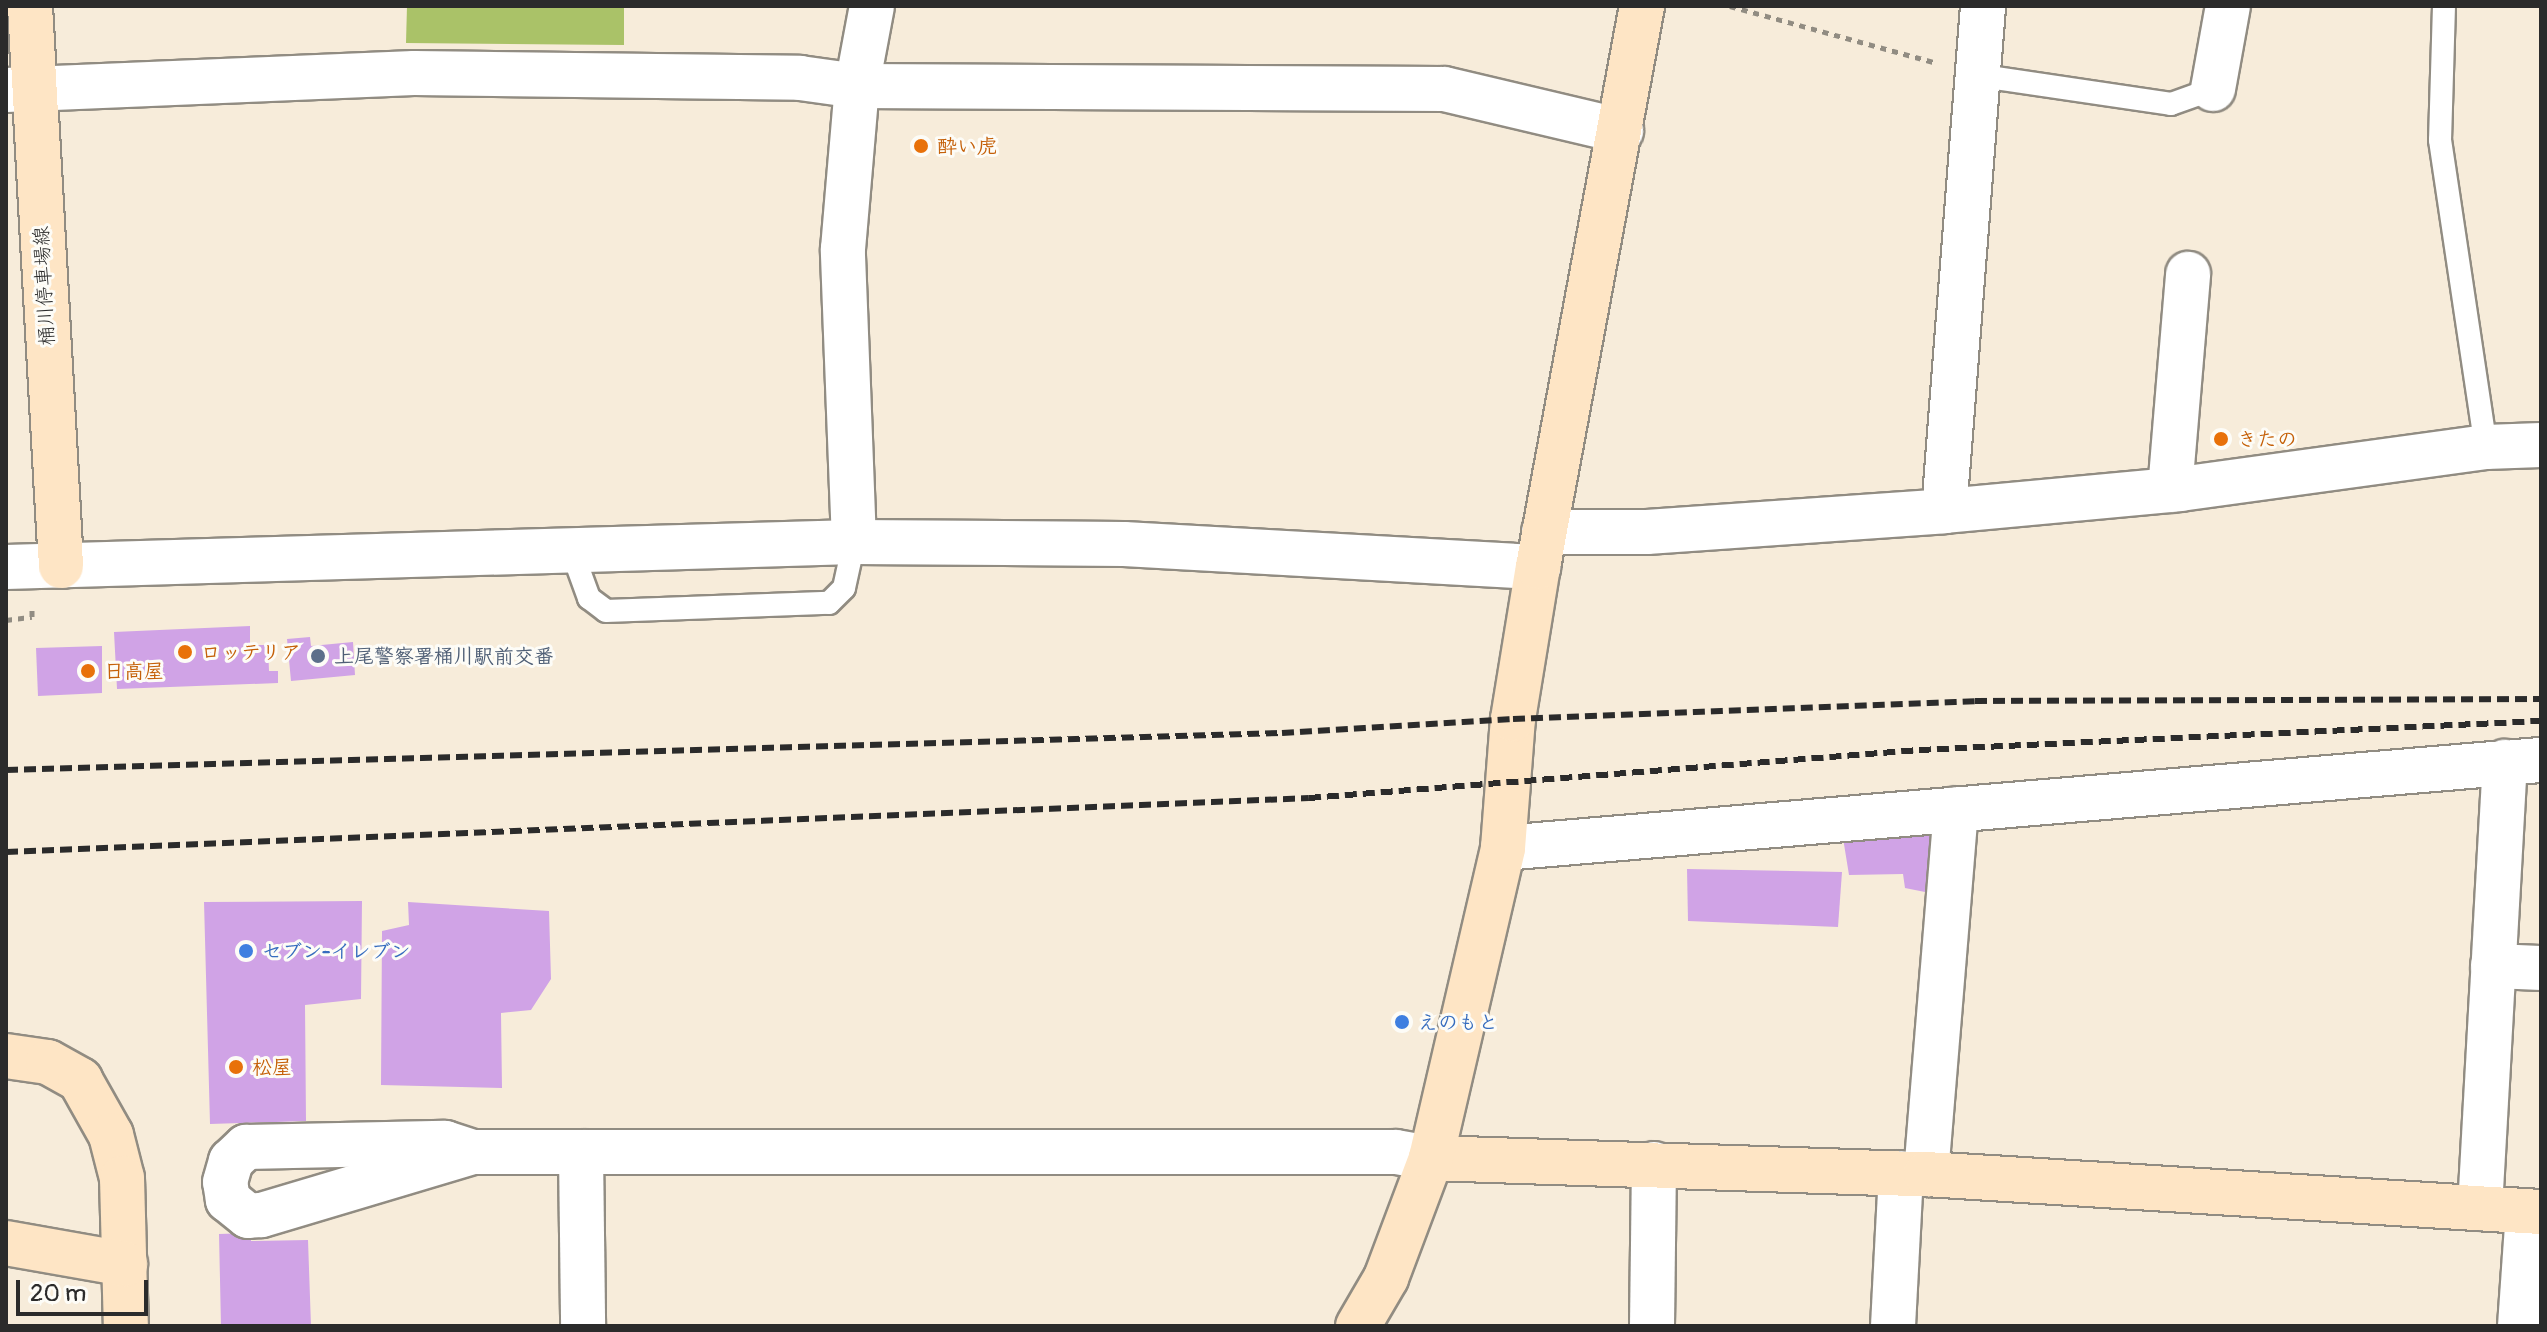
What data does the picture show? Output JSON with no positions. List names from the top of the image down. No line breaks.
{"streets":{"street":["桶川停車場線"]},"places":["酔い虎","きたの","ロッテリア","上尾警察署桶川駅前交番","日高屋","セブン-イレブン","えのもと","松屋"],"scale_bar":"20 m"}
